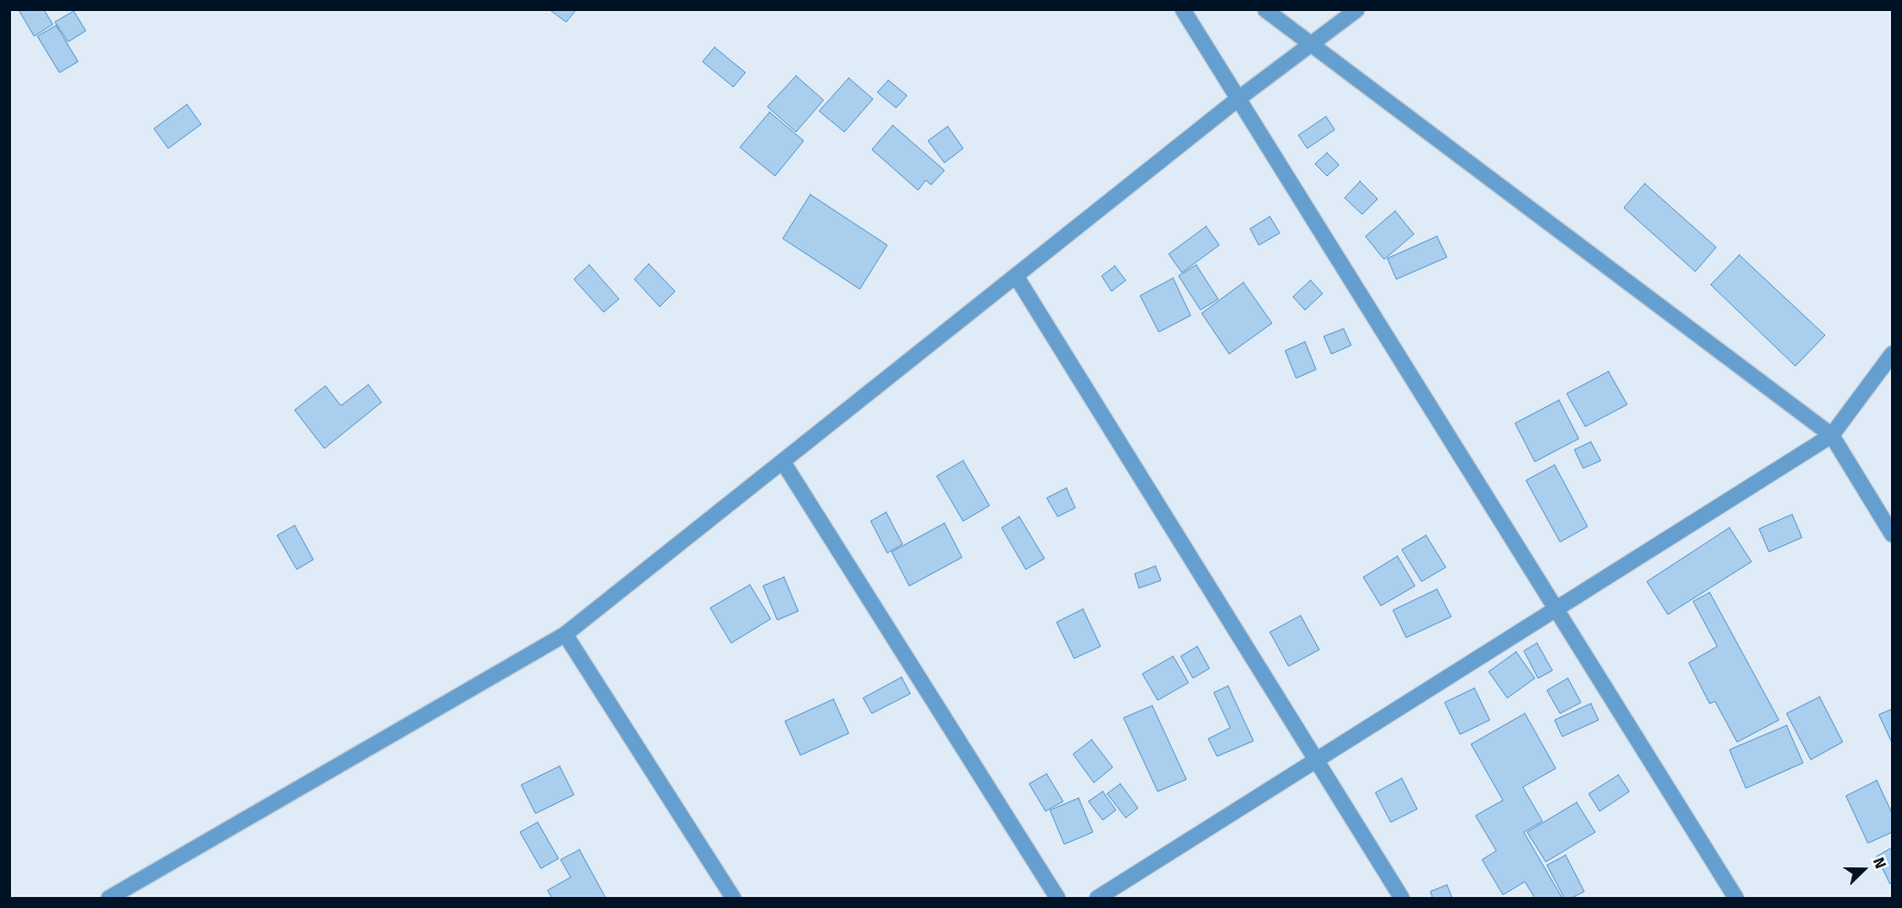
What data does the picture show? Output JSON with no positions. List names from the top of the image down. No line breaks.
{"north":"right"}
